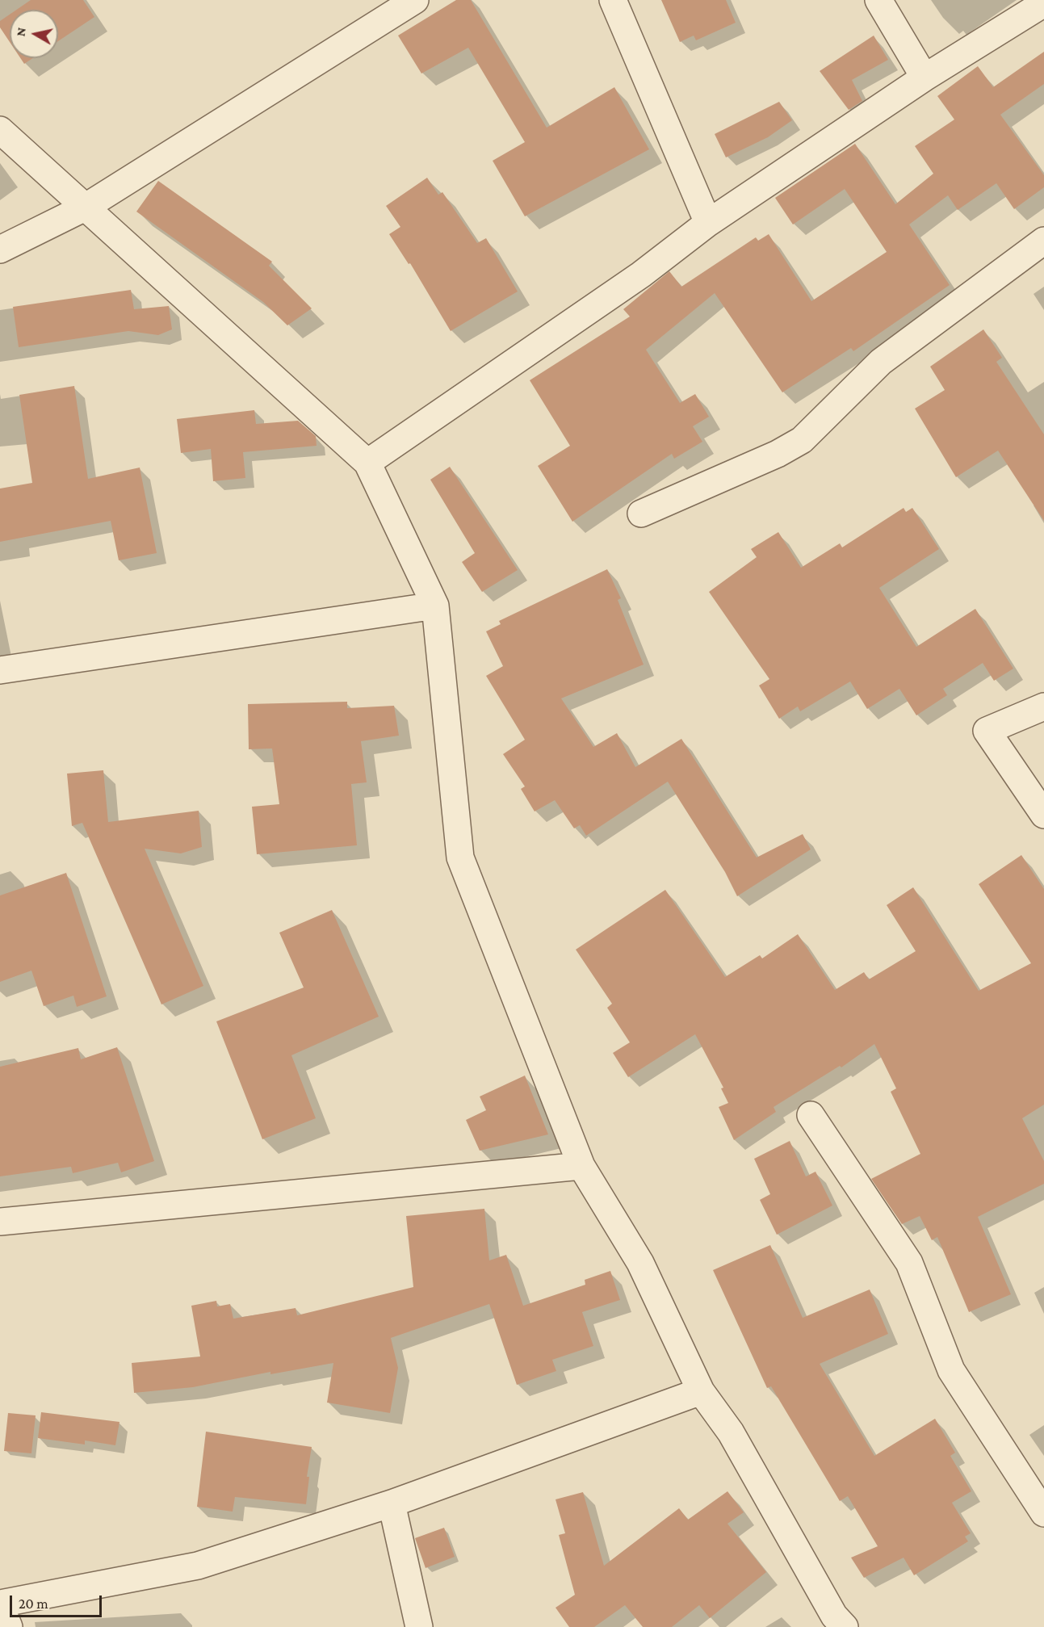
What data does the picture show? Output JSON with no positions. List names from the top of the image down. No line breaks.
{"scale_bar":"20 m","north":"left"}
